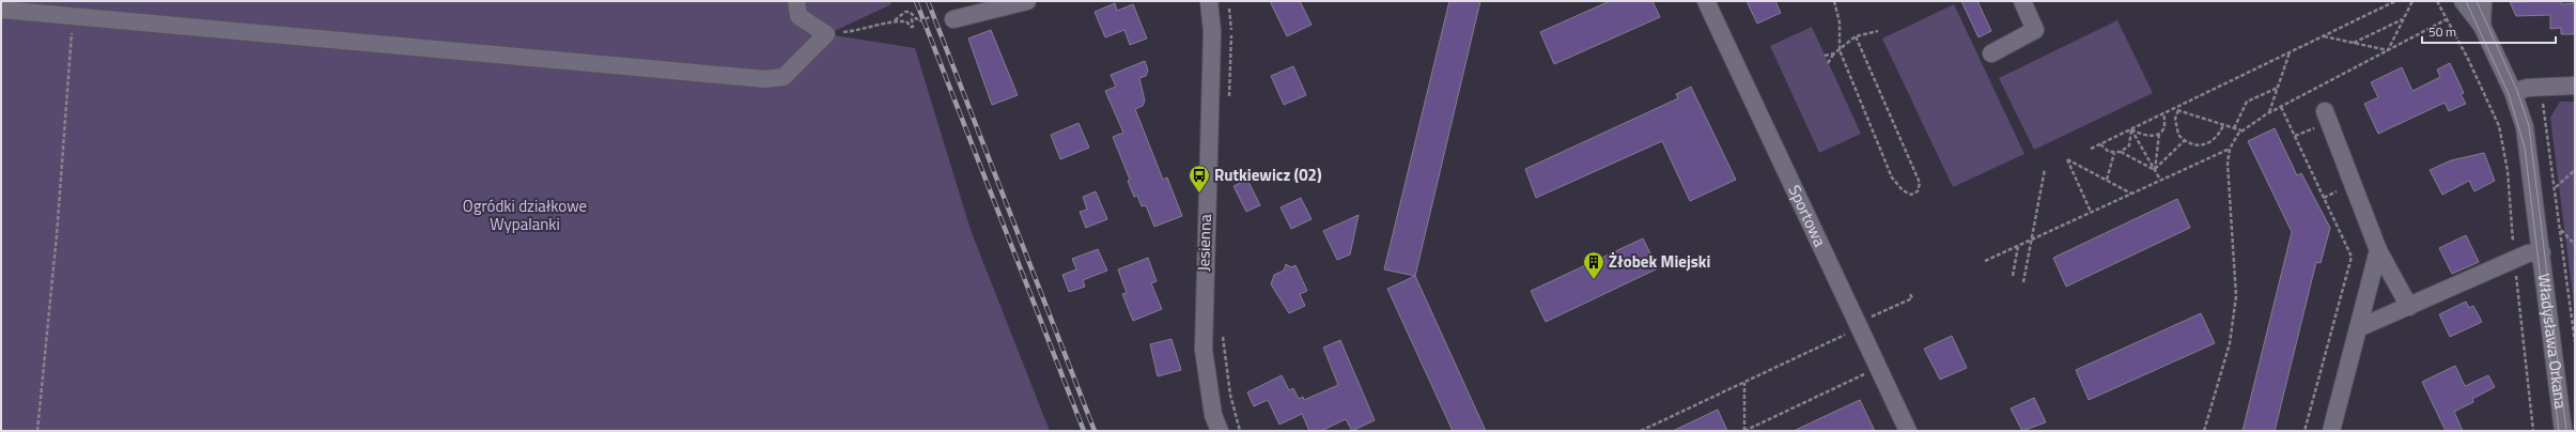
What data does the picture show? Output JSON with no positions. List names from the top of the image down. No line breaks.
{"streets":{"street":["Sportowa","Jesienna","Władysława Orkana"]},"parks":["Ogródki działkowe Wypalanki"],"places":{"bus stop":["Rutkiewicz (02)"],"building":["Żłobek Miejski"]},"scale_bar":"50 m"}
